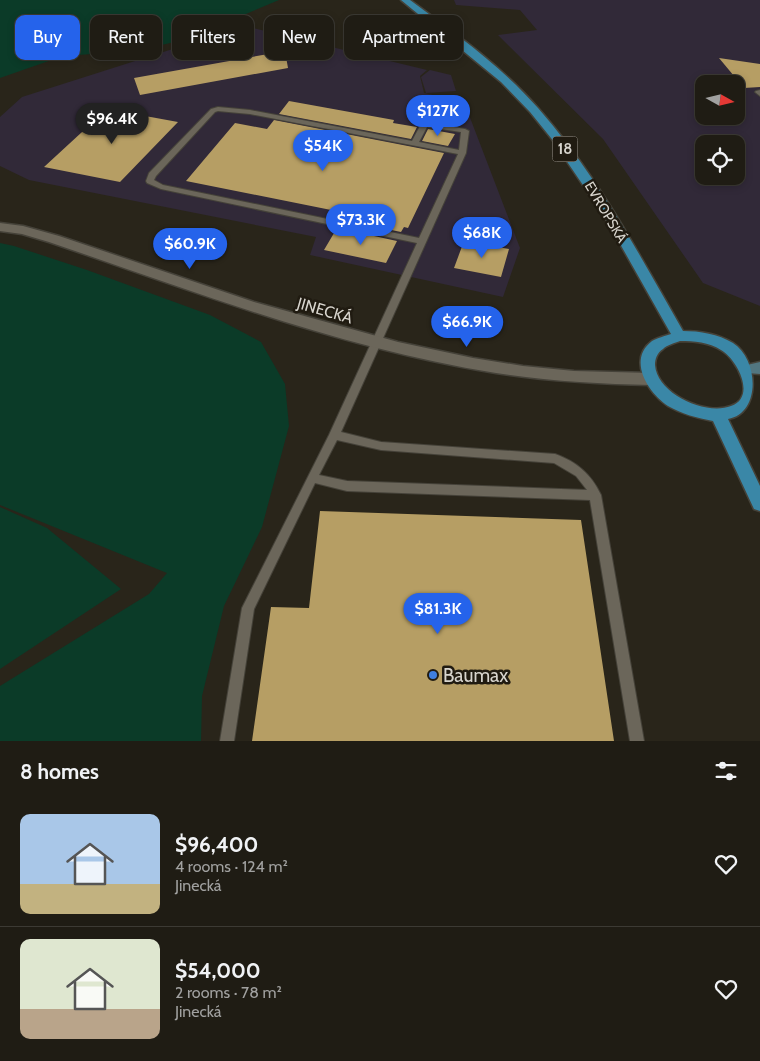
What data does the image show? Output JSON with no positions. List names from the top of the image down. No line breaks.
{"streets":{"main road":["18","EVROPSKÁ"],"street":["JINECKÁ"]},"crossings":[["EVROPSKÁ","JINECKÁ"]],"places":["Baumax"],"north":"right","page":{"chip":["Buy","Rent","Filters","New","Apartment"],"price":["$127K","$96.4K","$54K","$73.3K","$68K","$60.9K","$66.9K","$81.3K"],"heading":"8 homes","list":[{"name":"$96,400","note":"4 rooms · 124 m² · Jinecká"},{"name":"$54,000","note":"2 rooms · 78 m² · Jinecká"}]}}
